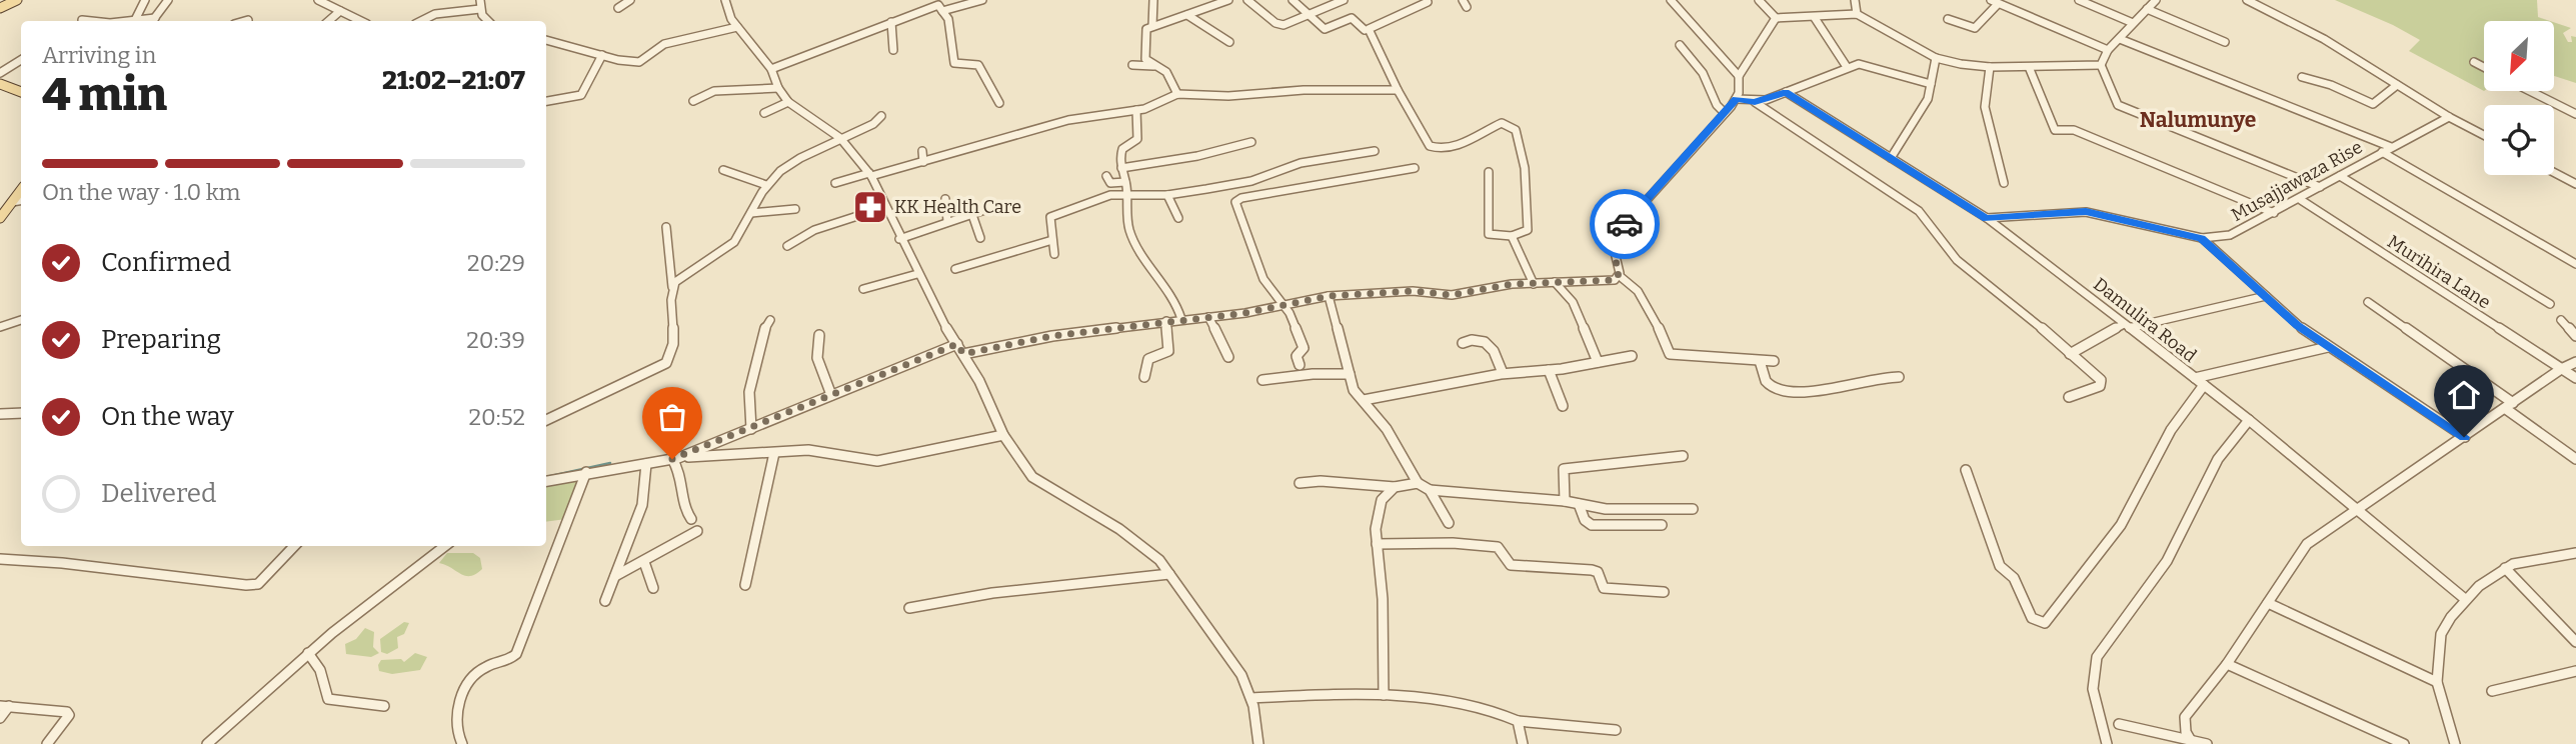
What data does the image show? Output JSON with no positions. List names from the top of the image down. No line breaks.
{"streets":{"street":["Musajjawaza Rise","Murihira Lane","Damulira Road"]},"crossings":[["Musajjawaza Rise","Murihira Lane"],["Musajjawaza Rise","Damulira Road"]],"districts":["Nalumunye"],"places":{"pharmacy":["KK Health Care"]},"north":"bottom left","page":{"heading":["4 min","Arriving in","21:02–21:07"],"bar":"On the way · 1.0 km","list":[["Confirmed","20:29"],["Preparing","20:39"],["On the way","20:52"],"Delivered"]}}
